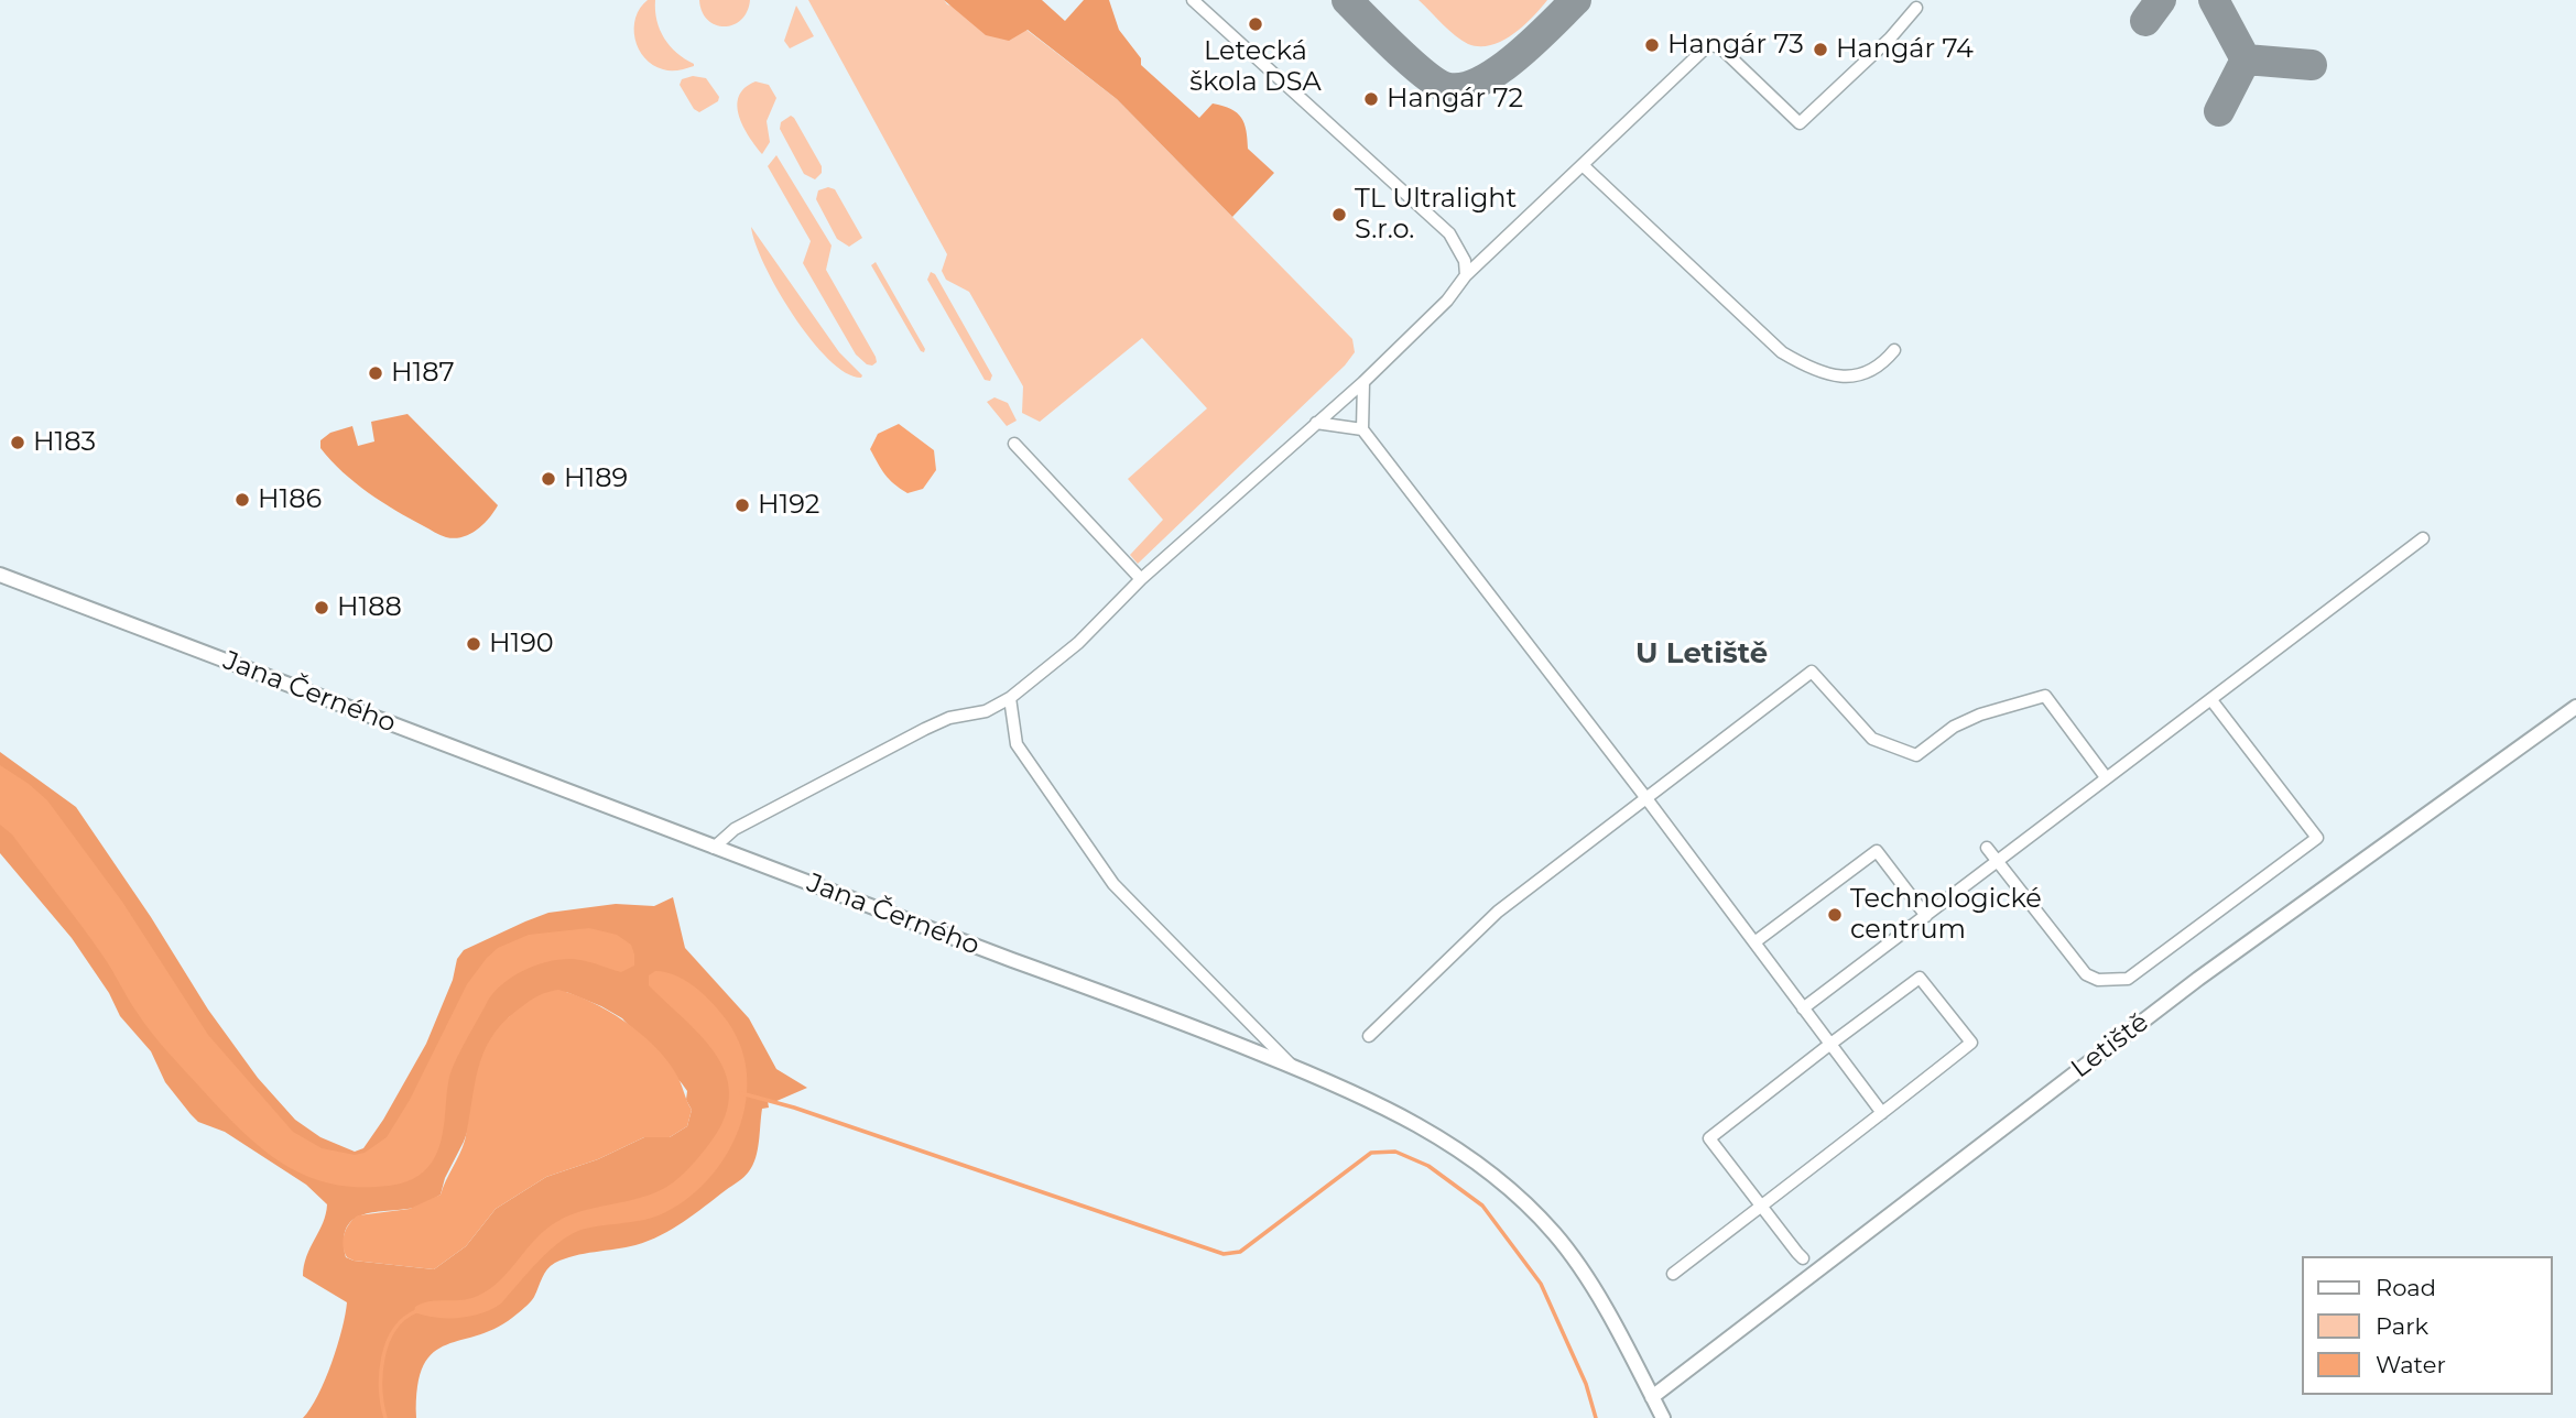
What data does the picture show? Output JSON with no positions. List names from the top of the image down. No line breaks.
{"streets":{"street":["Jana Černého","Letiště"]},"crossings":[["Jana Černého","Letiště"]],"districts":["U Letiště"],"places":["Letecká škola DSA","Hangár 73","Hangár 74","Hangár 72","TL Ultralight S.r.o.","H187","H183","H189","H186","H192","H188","H190","Technologické centrum"],"legend":["Road","Park","Water"]}
